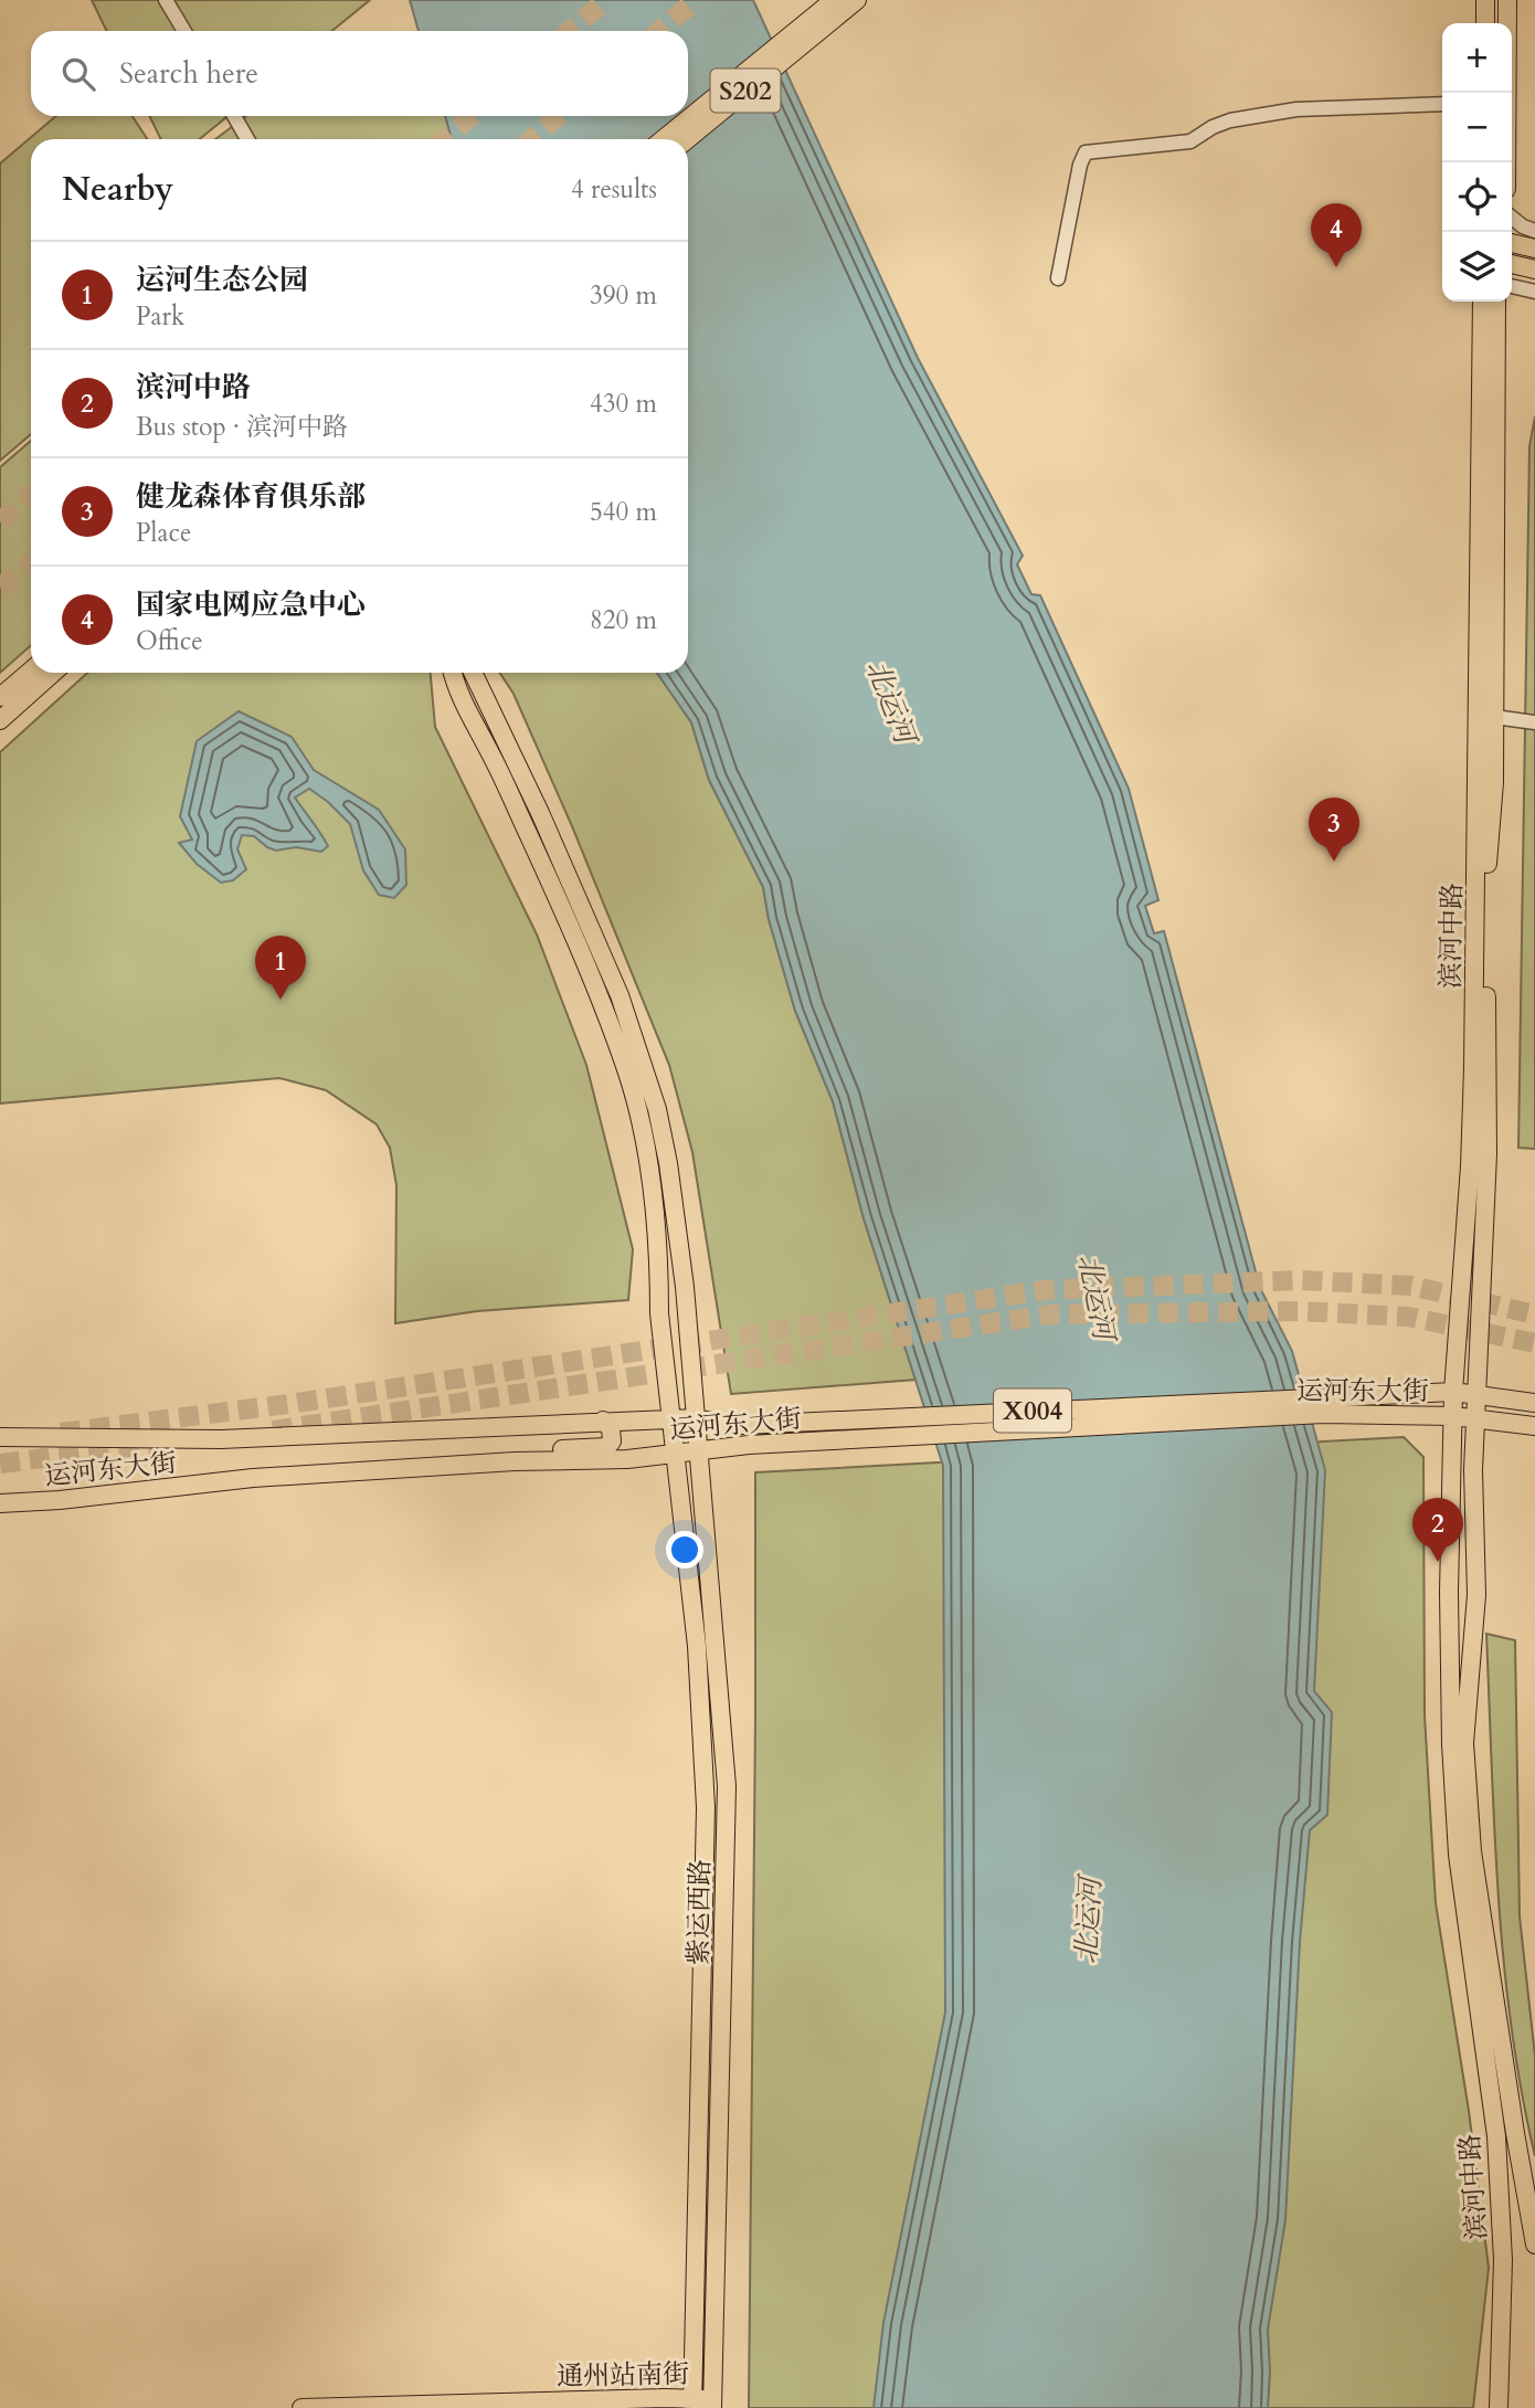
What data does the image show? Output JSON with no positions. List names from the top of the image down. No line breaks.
{"streets":{"main road":["S202","滨河中路","运河东大街","X004","紫运西路","通州站南街"]},"crossings":[["滨河中路","运河东大街"],["运河东大街","紫运西路"],["紫运西路","通州站南街"]],"water":["北运河"],"page":{"map_buttons":["+","−"],"search":"Search here","heading":["Nearby","4 results"],"pins":["4","3","1","2"],"list":[{"mark":"1","name":"运河生态公园","note":"Park","value":"390 m"},{"mark":"2","name":"滨河中路","note":"Bus stop · 滨河中路","value":"430 m"},{"mark":"3","name":"健龙森体育俱乐部","note":"Place","value":"540 m"},{"mark":"4","name":"国家电网应急中心","note":"Office","value":"820 m"}]}}
